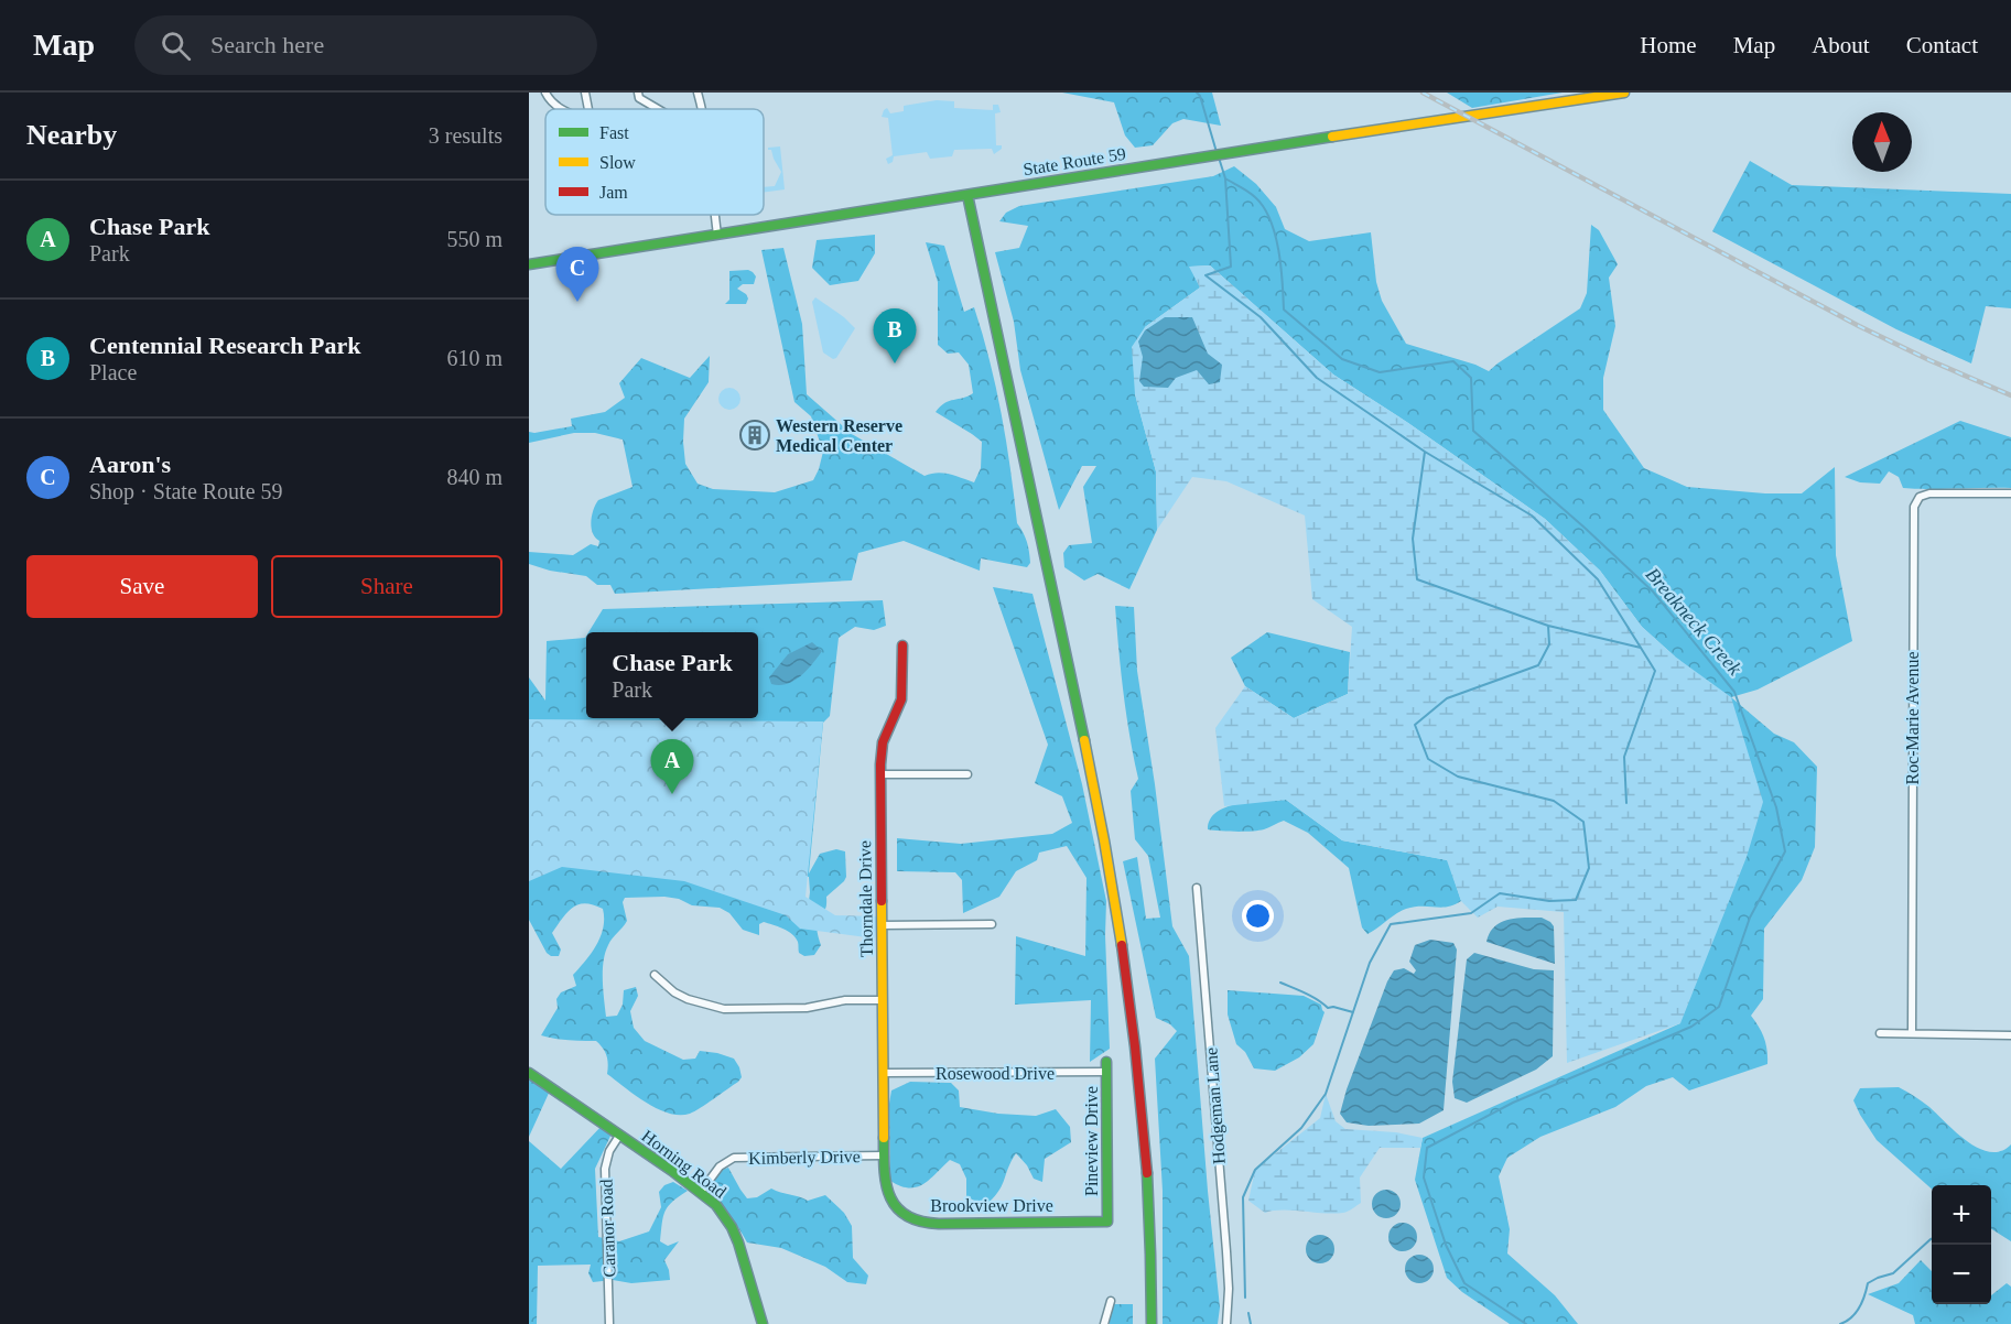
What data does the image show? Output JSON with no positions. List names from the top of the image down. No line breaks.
{"streets":{"main road":["State Route 59","Thorndale Drive","Pineview Drive","Horning Road","Brookview Drive"],"street":["Roc-Marie Avenue","Rosewood Drive","Hodgeman Lane","Kimberly Drive","Caranor Road"]},"crossings":[["Thorndale Drive","Rosewood Drive"],["Thorndale Drive","Kimberly Drive"],["Thorndale Drive","Brookview Drive"],["Rosewood Drive","Pineview Drive"],["Pineview Drive","Brookview Drive"],["Kimberly Drive","Horning Road"],["Kimberly Drive","Brookview Drive"],["Horning Road","Caranor Road"]],"water":["Breakneck Creek"],"places":{"building":["Western Reserve Medical Center"]},"legend":["Fast","Slow","Jam"],"north":"top","page":{"header":"Map","search":"Search here","nav":["Home","Map","About","Contact"],"heading":["Nearby","3 results"],"list":[{"mark":"A","name":"Chase Park","note":"Park","value":"550 m"},{"mark":"B","name":"Centennial Research Park","note":"Place","value":"610 m"},{"mark":"C","name":"Aaron's","note":"Shop · State Route 59","value":"840 m"}],"pins":["C","B","A"],"buttons":["Save","Share"],"popup":["Chase Park","Park"],"map_buttons":["+","−"]}}
